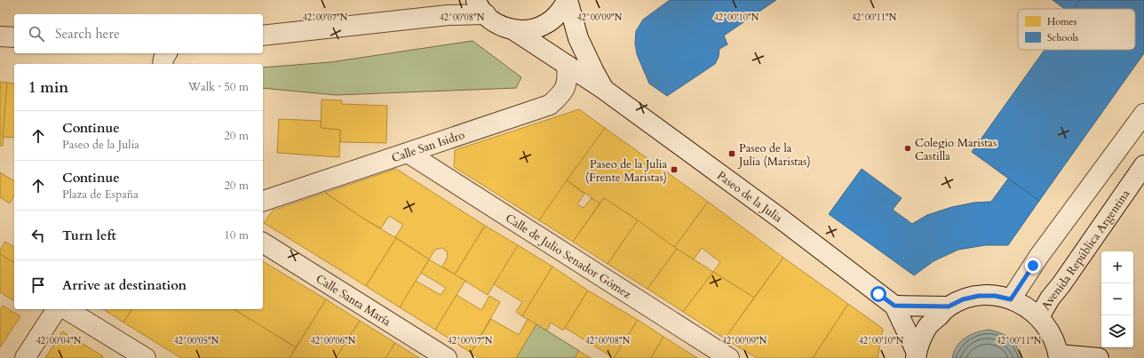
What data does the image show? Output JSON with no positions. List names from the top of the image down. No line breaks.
{"streets":{"street":["Calle San Isidro","Paseo de la Julia","Avenida República Argentina","Calle de Julio Senador Gómez","Calle Santa María"]},"crossings":[["Calle San Isidro","Paseo de la Julia"],["Calle San Isidro","Calle de Julio Senador Gómez"]],"places":{"other":["Colegio Maristas Castilla"],"transit":["Paseo de la Julia (Maristas)","Paseo de la Julia (Frente Maristas)"]},"legend":["Homes","Schools"],"page":{"search":"Search here","heading":["1 min","Walk · 50 m"],"list":[["Continue","Paseo de la Julia","20 m"],["Continue","Plaza de España","20 m"],["Turn left","10 m"],"Arrive at destination"],"map_buttons":["+","−"]},"coordinates":["42°00'07\"N","42°00'08\"N","42°00'09\"N","42°00'10\"N","42°00'11\"N","42°00'04\"N","42°00'05\"N","42°00'06\"N"]}
